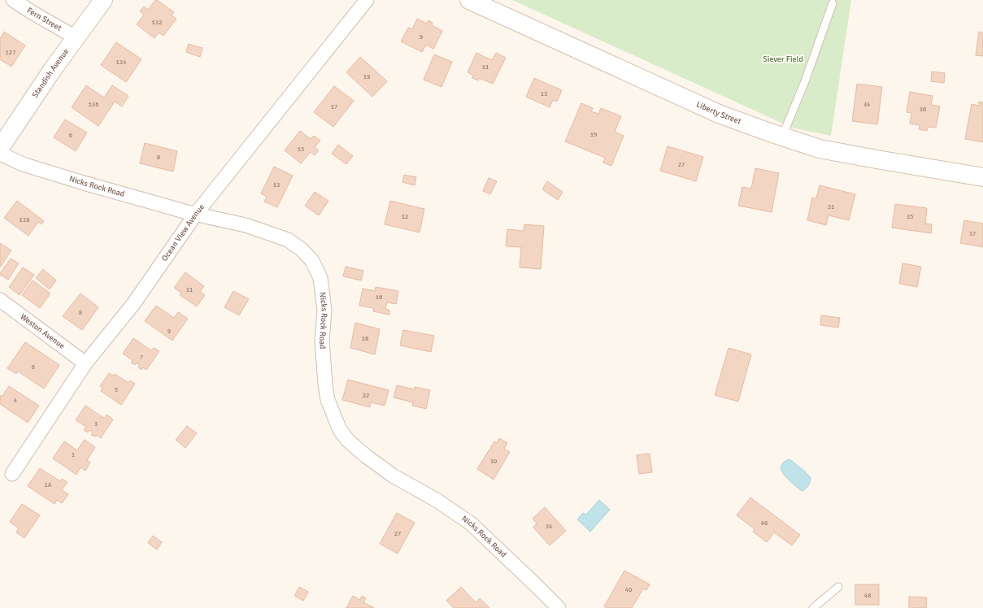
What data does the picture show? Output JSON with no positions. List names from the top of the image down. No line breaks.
{"streets":{"street":["Fern Street","Standish Avenue","Liberty Street","Nicks Rock Road","Ocean View Avenue","Weston Avenue"]},"crossings":[["Fern Street","Standish Avenue"],["Nicks Rock Road","Ocean View Avenue"],["Ocean View Avenue","Weston Avenue"]],"parks":["Siever Field"],"house_numbers":["132","9","127","134","11","19","13","136","34","17","36","19","6","15","8","27","13","31","12","35","138","37","11","16","8","9","18","7","6","5","22","4","3","1","30","1A","46","34","27","40","48"]}
